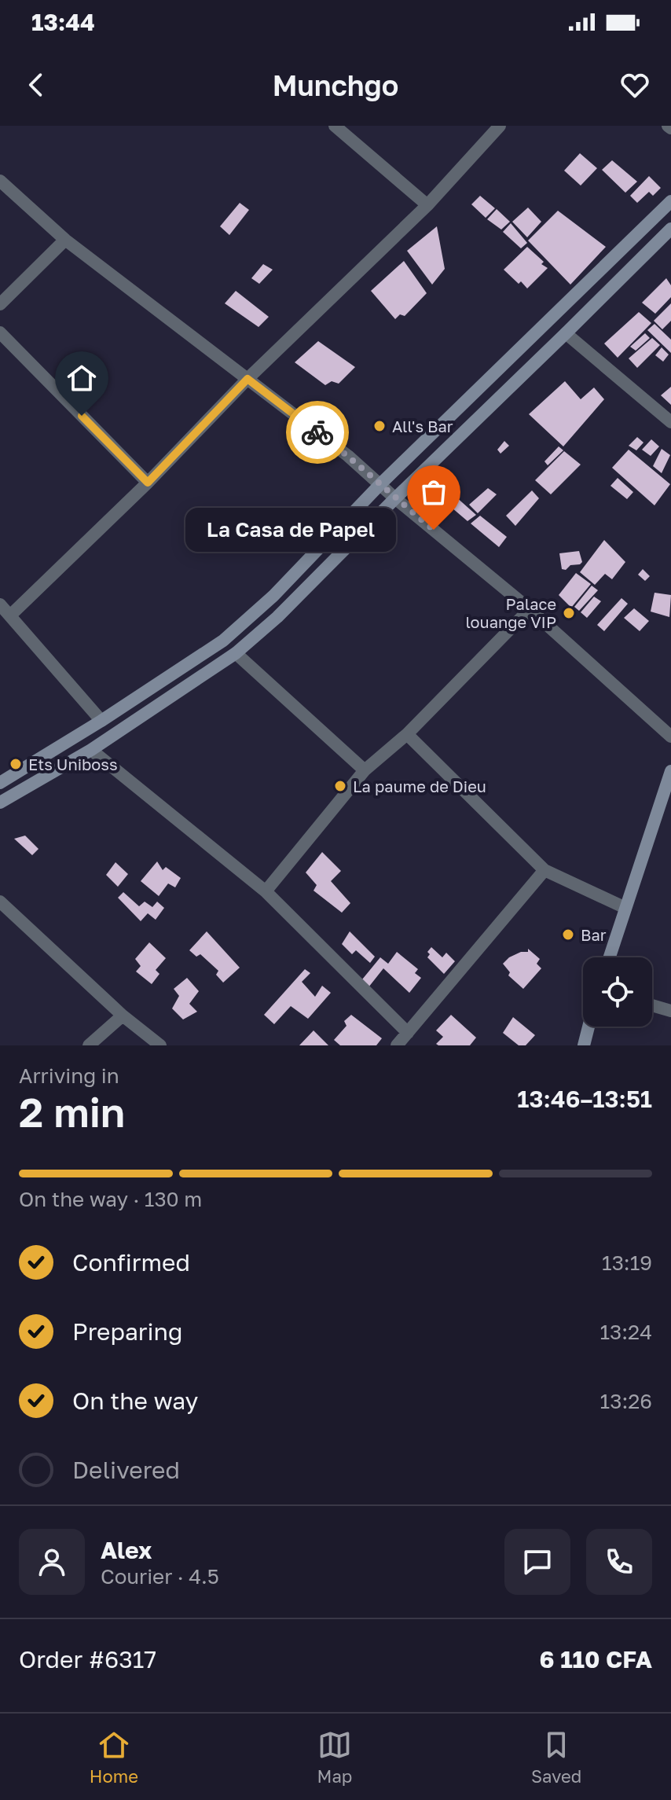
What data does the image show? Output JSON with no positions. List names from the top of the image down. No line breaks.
{"places":["All's Bar","La Casa de Papel","Palace louange VIP","Ets Uniboss","La paume de Dieu","Bar"],"page":{"status":"13:44","header":"Munchgo","bubble":"La Casa de Papel","heading":["2 min","Arriving in","13:46–13:51"],"panel":["Alex","Courier · 4.5","Order #6317","6 110 CFA"],"bar":"On the way · 130 m","list":[["Confirmed","13:19"],["Preparing","13:24"],["On the way","13:26"],"Delivered"],"tabs":["Home","Map","Saved"]}}
